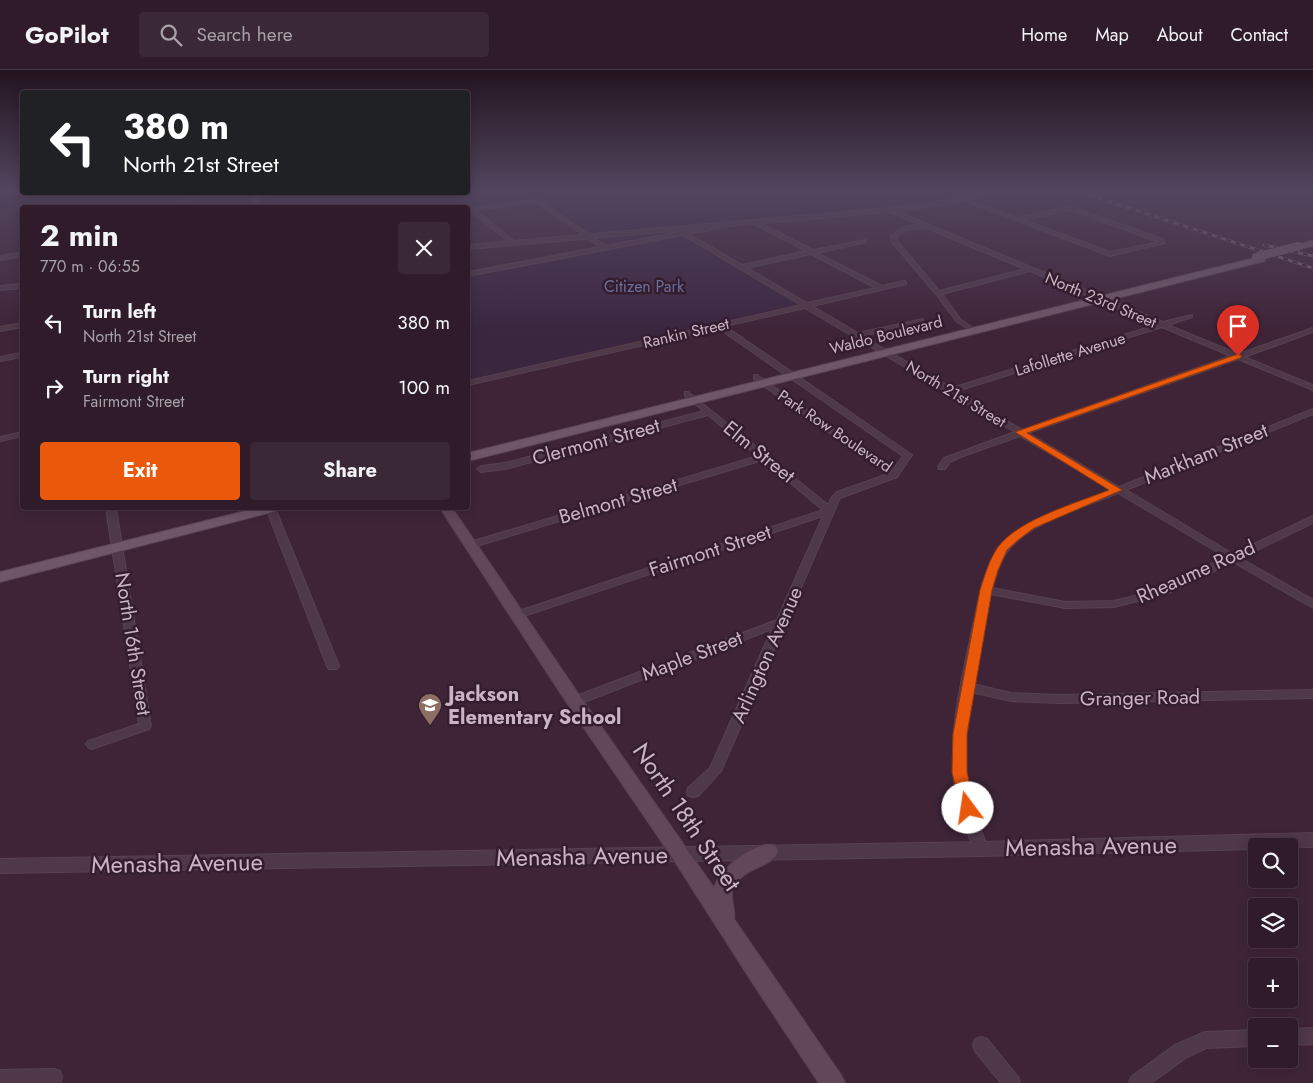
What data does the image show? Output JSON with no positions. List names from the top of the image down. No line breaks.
{"streets":{"main road":["Waldo Boulevard","North 18th Street"],"street":["North 23rd Street","Rankin Street","Lafollette Avenue","North 21st Street","Park Row Boulevard","Clermont Street","Elm Street","Markham Street","Belmont Street","Fairmont Street","Rheaume Road","North 16th Street","Arlington Avenue","Maple Street","Granger Road","Menasha Avenue"]},"crossings":[["North 23rd Street","Waldo Boulevard"],["North 23rd Street","Lafollette Avenue"],["Rankin Street","North 21st Street"],["Rankin Street","Park Row Boulevard"],["Waldo Boulevard","North 21st Street"],["Waldo Boulevard","Park Row Boulevard"],["Waldo Boulevard","Elm Street"],["Lafollette Avenue","North 21st Street"],["North 21st Street","Markham Street"],["North 21st Street","Rheaume Road"],["Clermont Street","Elm Street"],["Elm Street","Belmont Street"],["Elm Street","Fairmont Street"],["Elm Street","Arlington Avenue"],["Markham Street","Rheaume Road"],["Markham Street","Granger Road"],["Markham Street","Menasha Avenue"],["Belmont Street","North 18th Street"],["Fairmont Street","Arlington Avenue"],["Fairmont Street","North 18th Street"],["Arlington Avenue","Maple Street"],["Maple Street","North 18th Street"],["North 18th Street","Menasha Avenue"]],"parks":["Citizen Park"],"places":{"school or university":["Jackson Elementary School"]},"page":{"header":"GoPilot","search":"Search here","nav":["Home","Map","About","Contact"],"turn":["380 m","North 21st Street"],"heading":["2 min","770 m · 06:55"],"list":[{"name":"Turn left","note":"North 21st Street","value":"380 m"},{"name":"Turn right","note":"Fairmont Street","value":"100 m"}],"buttons":["Exit","Share"],"map_buttons":["+","−"]}}
